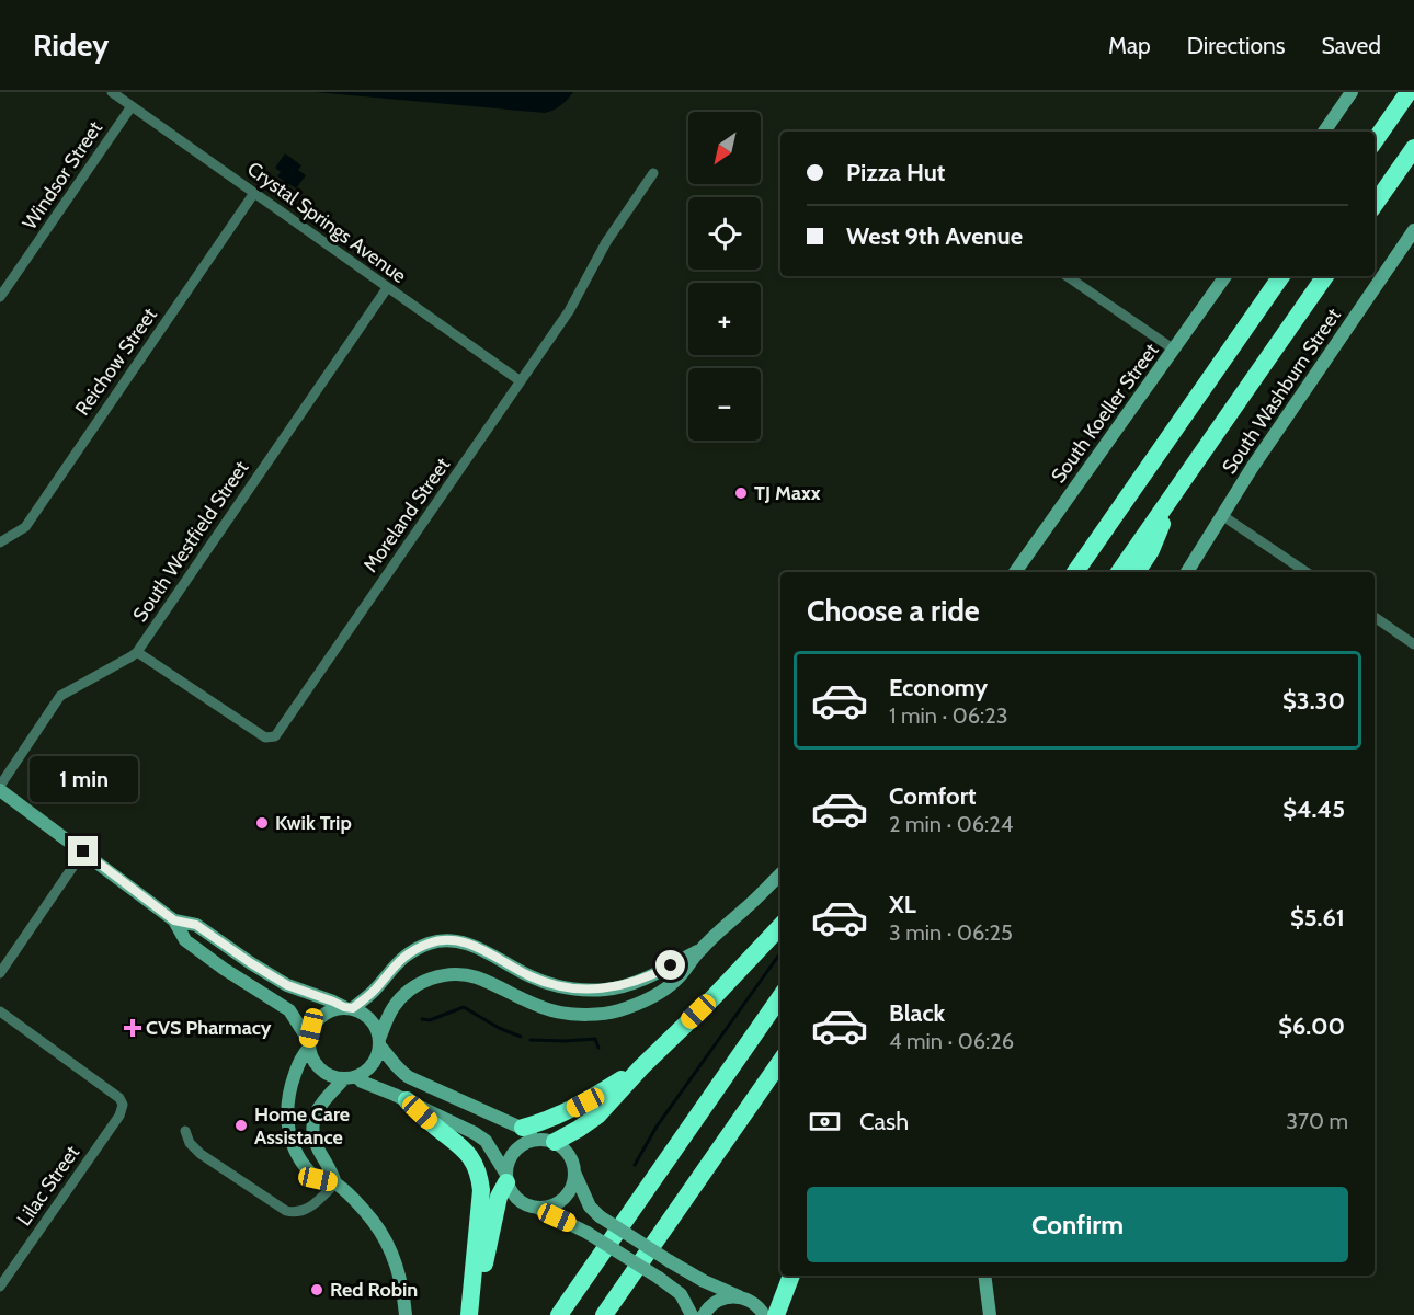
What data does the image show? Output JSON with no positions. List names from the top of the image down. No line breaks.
{"streets":{"street":["Windsor Street","Crystal Springs Avenue","Reichow Street","South Washburn Street","South Koeller Street","Moreland Street","South Westfield Street","Lilac Street"]},"crossings":[["Windsor Street","Crystal Springs Avenue"],["Crystal Springs Avenue","Reichow Street"],["Crystal Springs Avenue","Moreland Street"],["Crystal Springs Avenue","South Westfield Street"],["Moreland Street","South Westfield Street"]],"places":{"other":["TJ Maxx","Kwik Trip","Home Care Assistance","Red Robin"],"health":["CVS Pharmacy"]},"north":"bottom left","page":{"header":"Ridey","nav":["Map","Directions","Saved"],"map_buttons":["+","−"],"banner":["Pizza Hut","West 9th Avenue"],"heading":"Choose a ride","list":[{"name":"Economy","note":"1 min · 06:23","value":"$3.30"},{"name":"Comfort","note":"2 min · 06:24","value":"$4.45"},{"name":"XL","note":"3 min · 06:25","value":"$5.61"},{"name":"Black","note":"4 min · 06:26","value":"$6.00"}],"bubble":"1 min","pay":["Cash","370 m"],"buttons":"Confirm"}}
